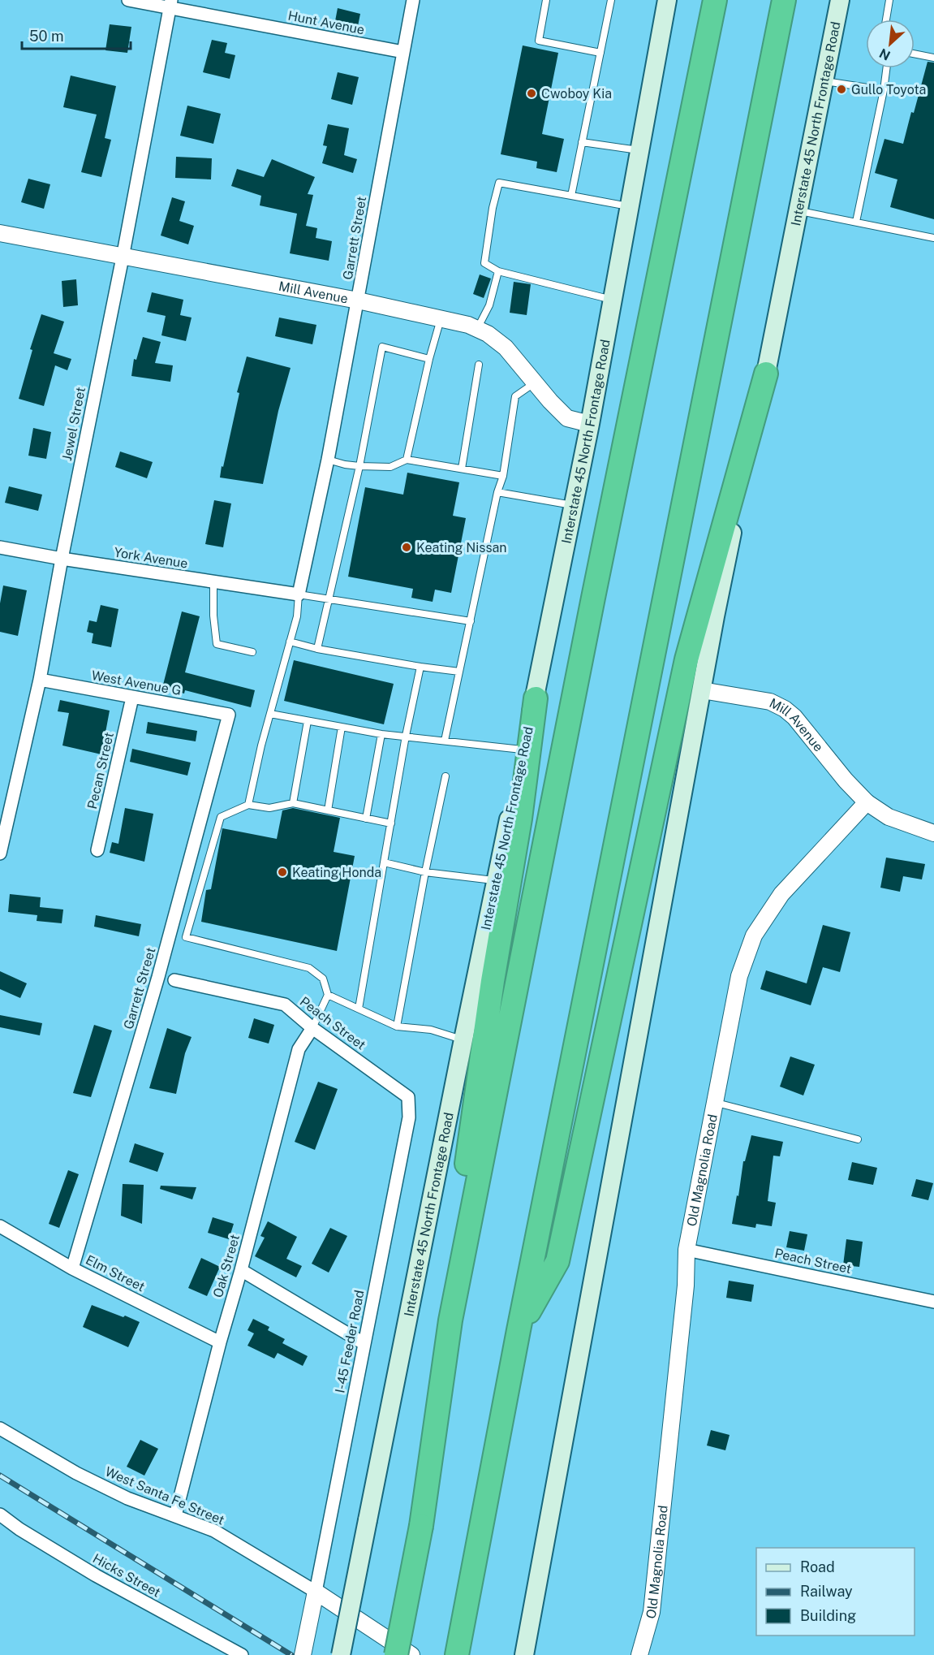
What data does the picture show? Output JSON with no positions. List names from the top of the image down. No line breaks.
{"streets":{"main road":["Interstate 45 North Frontage Road"],"street":["Hunt Avenue","Garrett Street","Mill Avenue","Jewel Street","York Avenue","West Avenue G","Pecan Street","Peach Street","Old Magnolia Road","Oak Street","Elm Street","I-45 Feeder Road","West Santa Fe Street","Hicks Street"]},"crossings":[["Hunt Avenue","Garrett Street"],["Hunt Avenue","Jewel Street"],["Interstate 45 North Frontage Road","Mill Avenue"],["Garrett Street","Mill Avenue"],["Garrett Street","York Avenue"],["Garrett Street","West Avenue G"],["Garrett Street","Elm Street"],["Mill Avenue","Jewel Street"],["Mill Avenue","Old Magnolia Road"],["Jewel Street","York Avenue"],["Jewel Street","West Avenue G"],["West Avenue G","Pecan Street"],["Peach Street","Old Magnolia Road"],["Peach Street","Oak Street"],["Peach Street","I-45 Feeder Road"],["Oak Street","Elm Street"],["Oak Street","West Santa Fe Street"],["I-45 Feeder Road","West Santa Fe Street"]],"places":["Gullo Toyota","Cwoboy Kia","Keating Nissan","Keating Honda"],"legend":["Road","Railway","Building"],"scale_bar":"50 m","north":"bottom left"}
